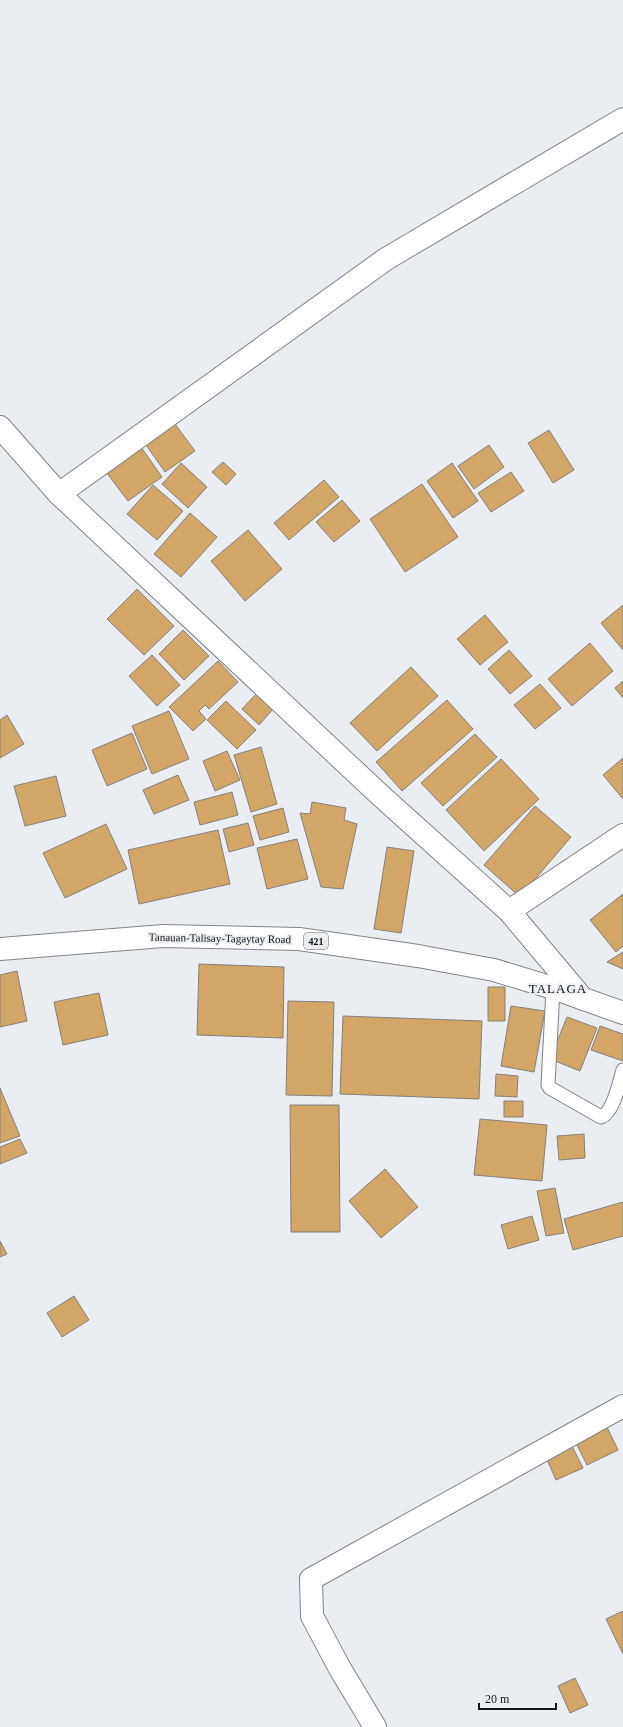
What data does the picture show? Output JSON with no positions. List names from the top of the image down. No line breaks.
{"streets":{"street":["Tanauan-Talisay-Tagaytay Road","421"]},"districts":["TALAGA"],"scale_bar":"20 m"}
